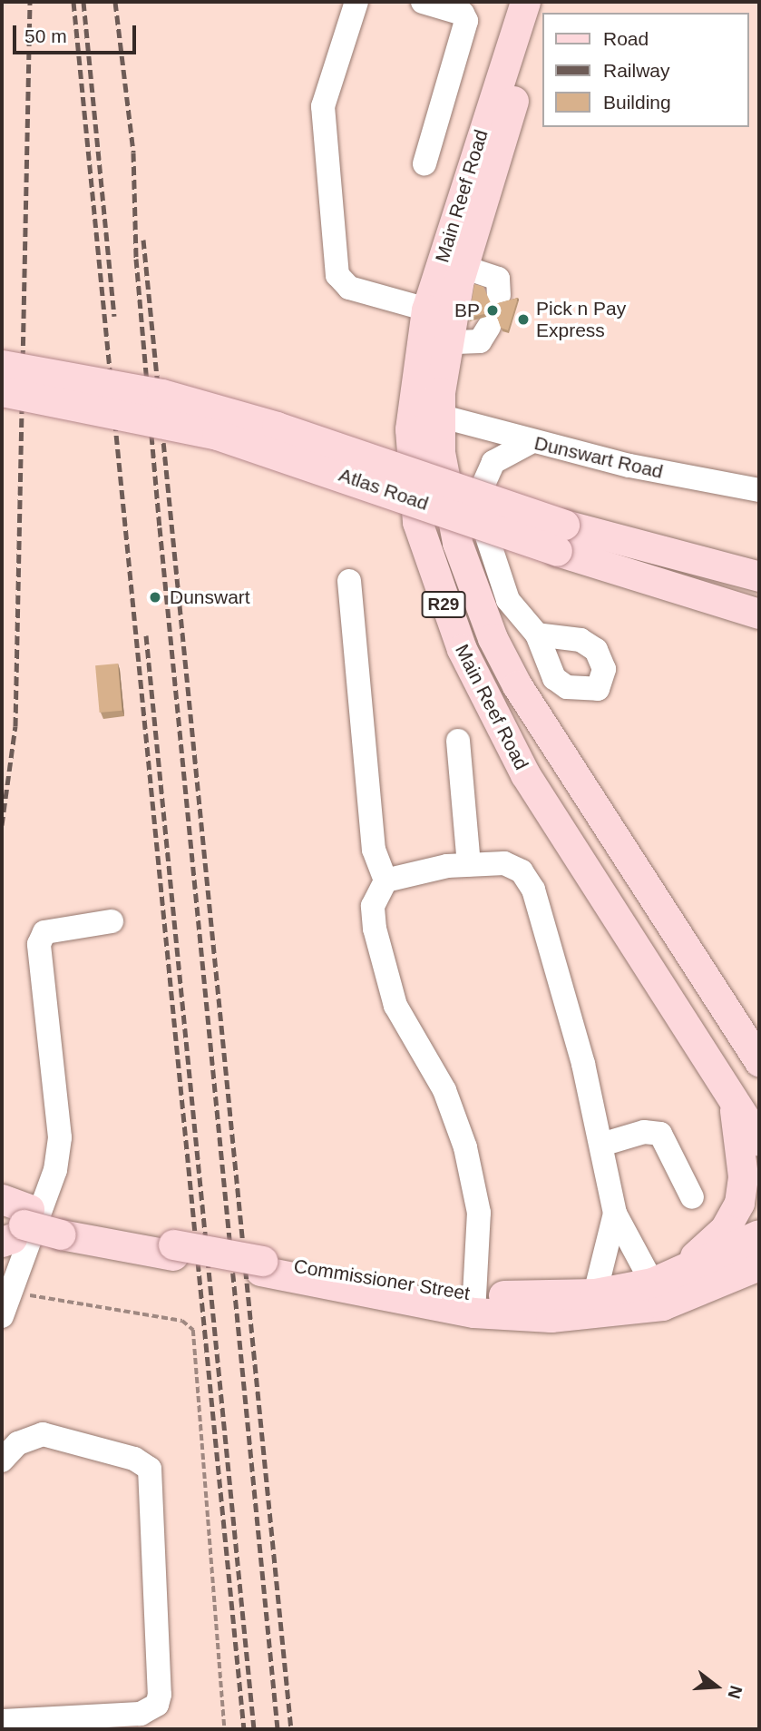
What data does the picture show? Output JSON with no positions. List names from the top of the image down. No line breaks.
{"streets":{"main road":["Main Reef Road","Atlas Road","R29","Commissioner Street"],"street":["Dunswart Road"]},"crossings":[["Main Reef Road","Dunswart Road"]],"places":["BP","Pick n Pay Express","Dunswart"],"legend":["Road","Railway","Building"],"scale_bar":"50 m","north":"right"}
